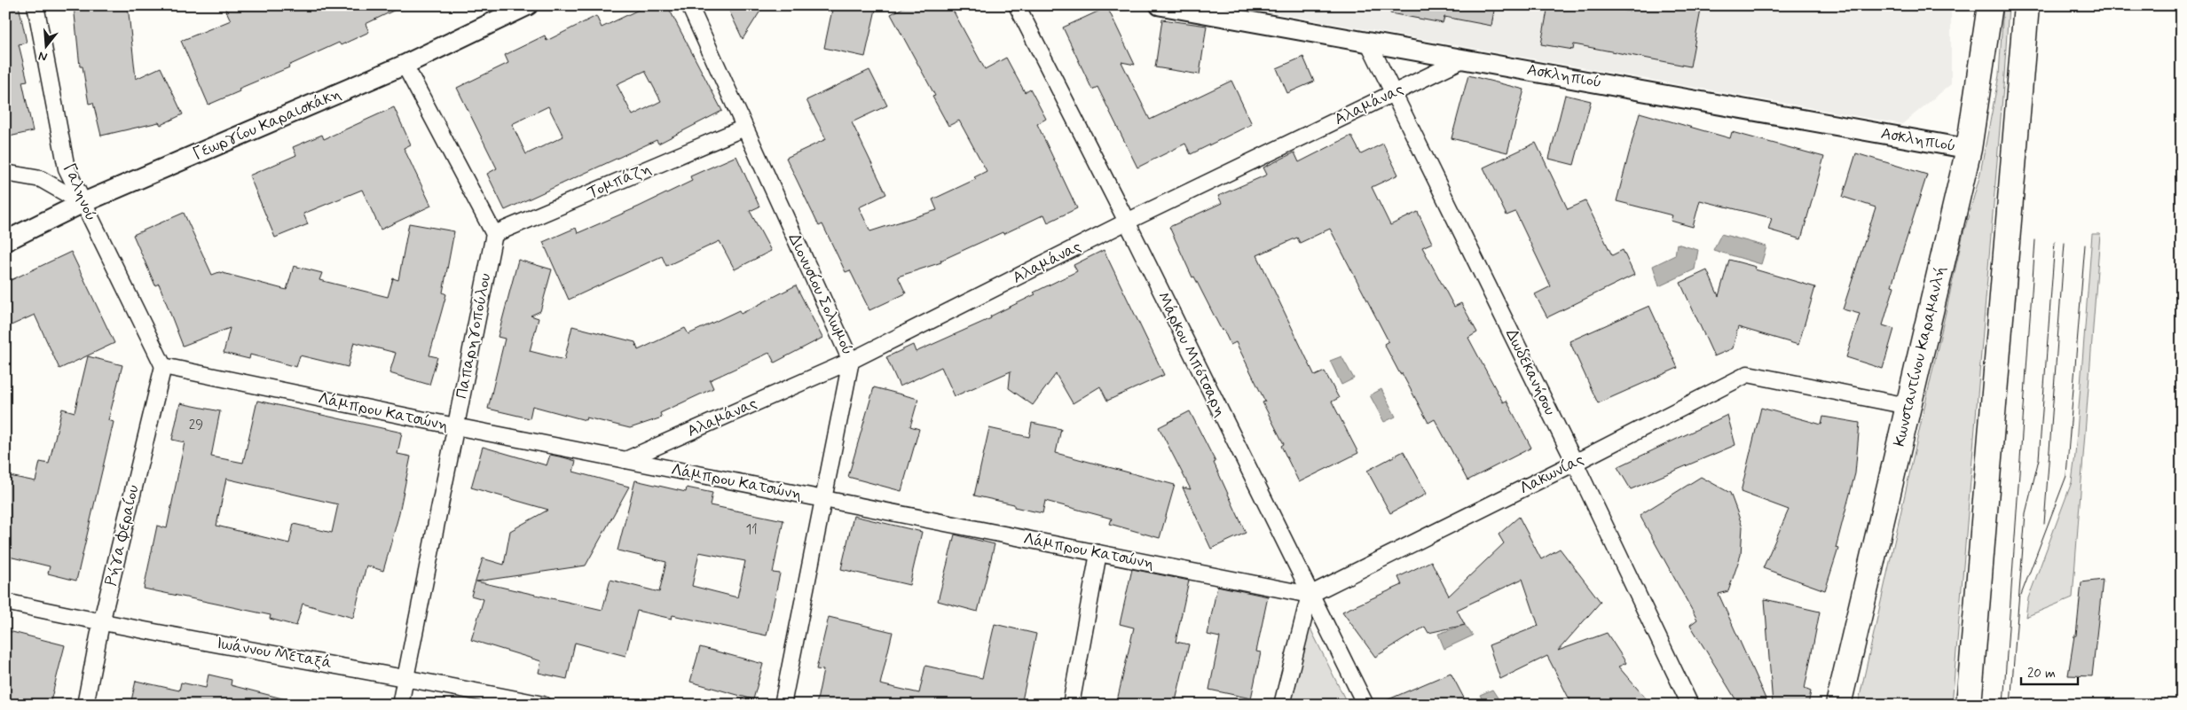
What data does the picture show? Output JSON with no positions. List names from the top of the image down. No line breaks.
{"streets":{"highway":["Κωνσταντίνου Καραμανλή"],"street":["Ασκληπιού","Αλαμάνας","Γεωργίου Καραισκάκη","Τομπάζη","Γαληνού","Διονυσίου Σολωμού","Παπαρηγοπούλου","Μάρκου Μπότσαρη","Δωδεκανήσου","Λάμπρου Κατσώνη","Λακωνίας","Ρήγα Φεραίου","Ιωάννου Μεταξά"]},"crossings":[["Ασκληπιού","Αλαμάνας"],["Ασκληπιού","Κωνσταντίνου Καραμανλή"],["Ασκληπιού","Δωδεκανήσου"],["Αλαμάνας","Διονυσίου Σολωμού"],["Αλαμάνας","Μάρκου Μπότσαρη"],["Αλαμάνας","Δωδεκανήσου"],["Αλαμάνας","Λάμπρου Κατσώνη"],["Γεωργίου Καραισκάκη","Γαληνού"],["Τομπάζη","Διονυσίου Σολωμού"],["Τομπάζη","Παπαρηγοπούλου"],["Γαληνού","Λάμπρου Κατσώνη"],["Γαληνού","Ρήγα Φεραίου"],["Διονυσίου Σολωμού","Λάμπρου Κατσώνη"],["Παπαρηγοπούλου","Λάμπρου Κατσώνη"],["Παπαρηγοπούλου","Ιωάννου Μεταξά"],["Μάρκου Μπότσαρη","Λάμπρου Κατσώνη"],["Μάρκου Μπότσαρη","Λακωνίας"],["Κωνσταντίνου Καραμανλή","Λακωνίας"],["Δωδεκανήσου","Λακωνίας"],["Λάμπρου Κατσώνη","Λακωνίας"],["Λάμπρου Κατσώνη","Ρήγα Φεραίου"],["Ρήγα Φεραίου","Ιωάννου Μεταξά"]],"house_numbers":["29","11"],"scale_bar":"20 m","north":"bottom"}
